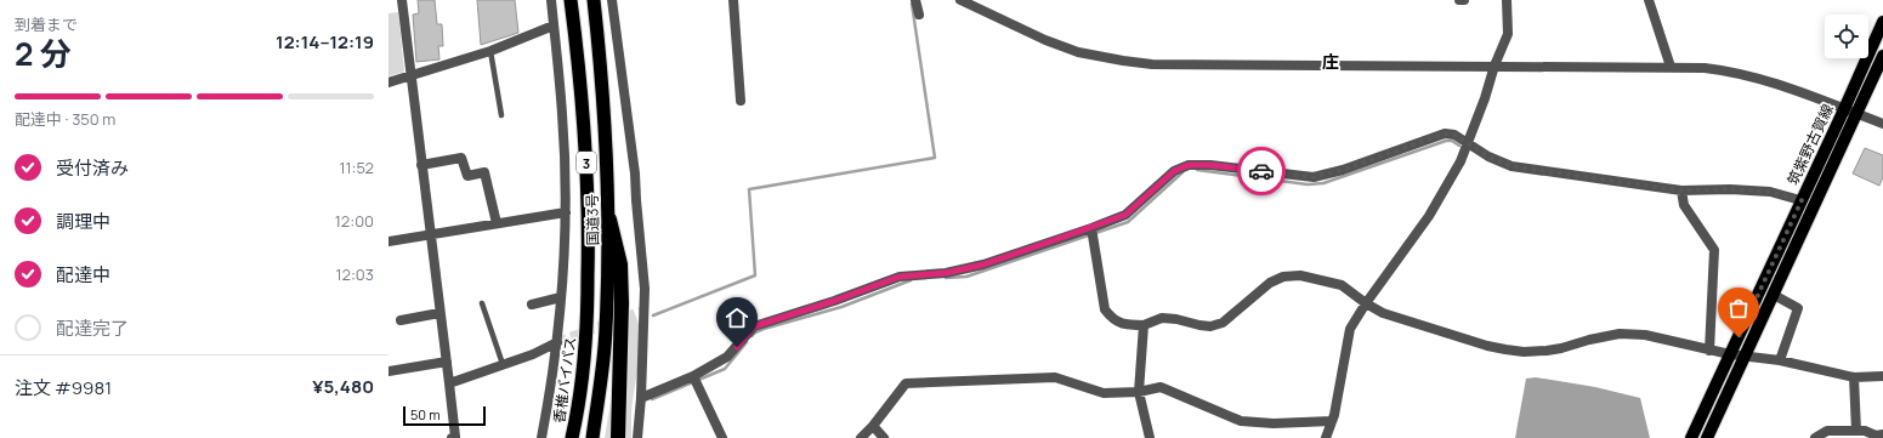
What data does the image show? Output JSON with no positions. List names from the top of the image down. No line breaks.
{"streets":{"highway":["3","国道3号","香椎バイパス"],"main road":["筑紫野古賀線"]},"crossings":[["国道3号","香椎バイパス"]],"districts":["庄"],"scale_bar":"50 m","page":{"heading":["2 分","到着まで","12:14–12:19"],"panel":["注文 #9981","¥5,480"],"bar":"配達中 · 350 m","list":[["受付済み","11:52"],["調理中","12:00"],["配達中","12:03"],"配達完了"],"scale":"50 m"}}
